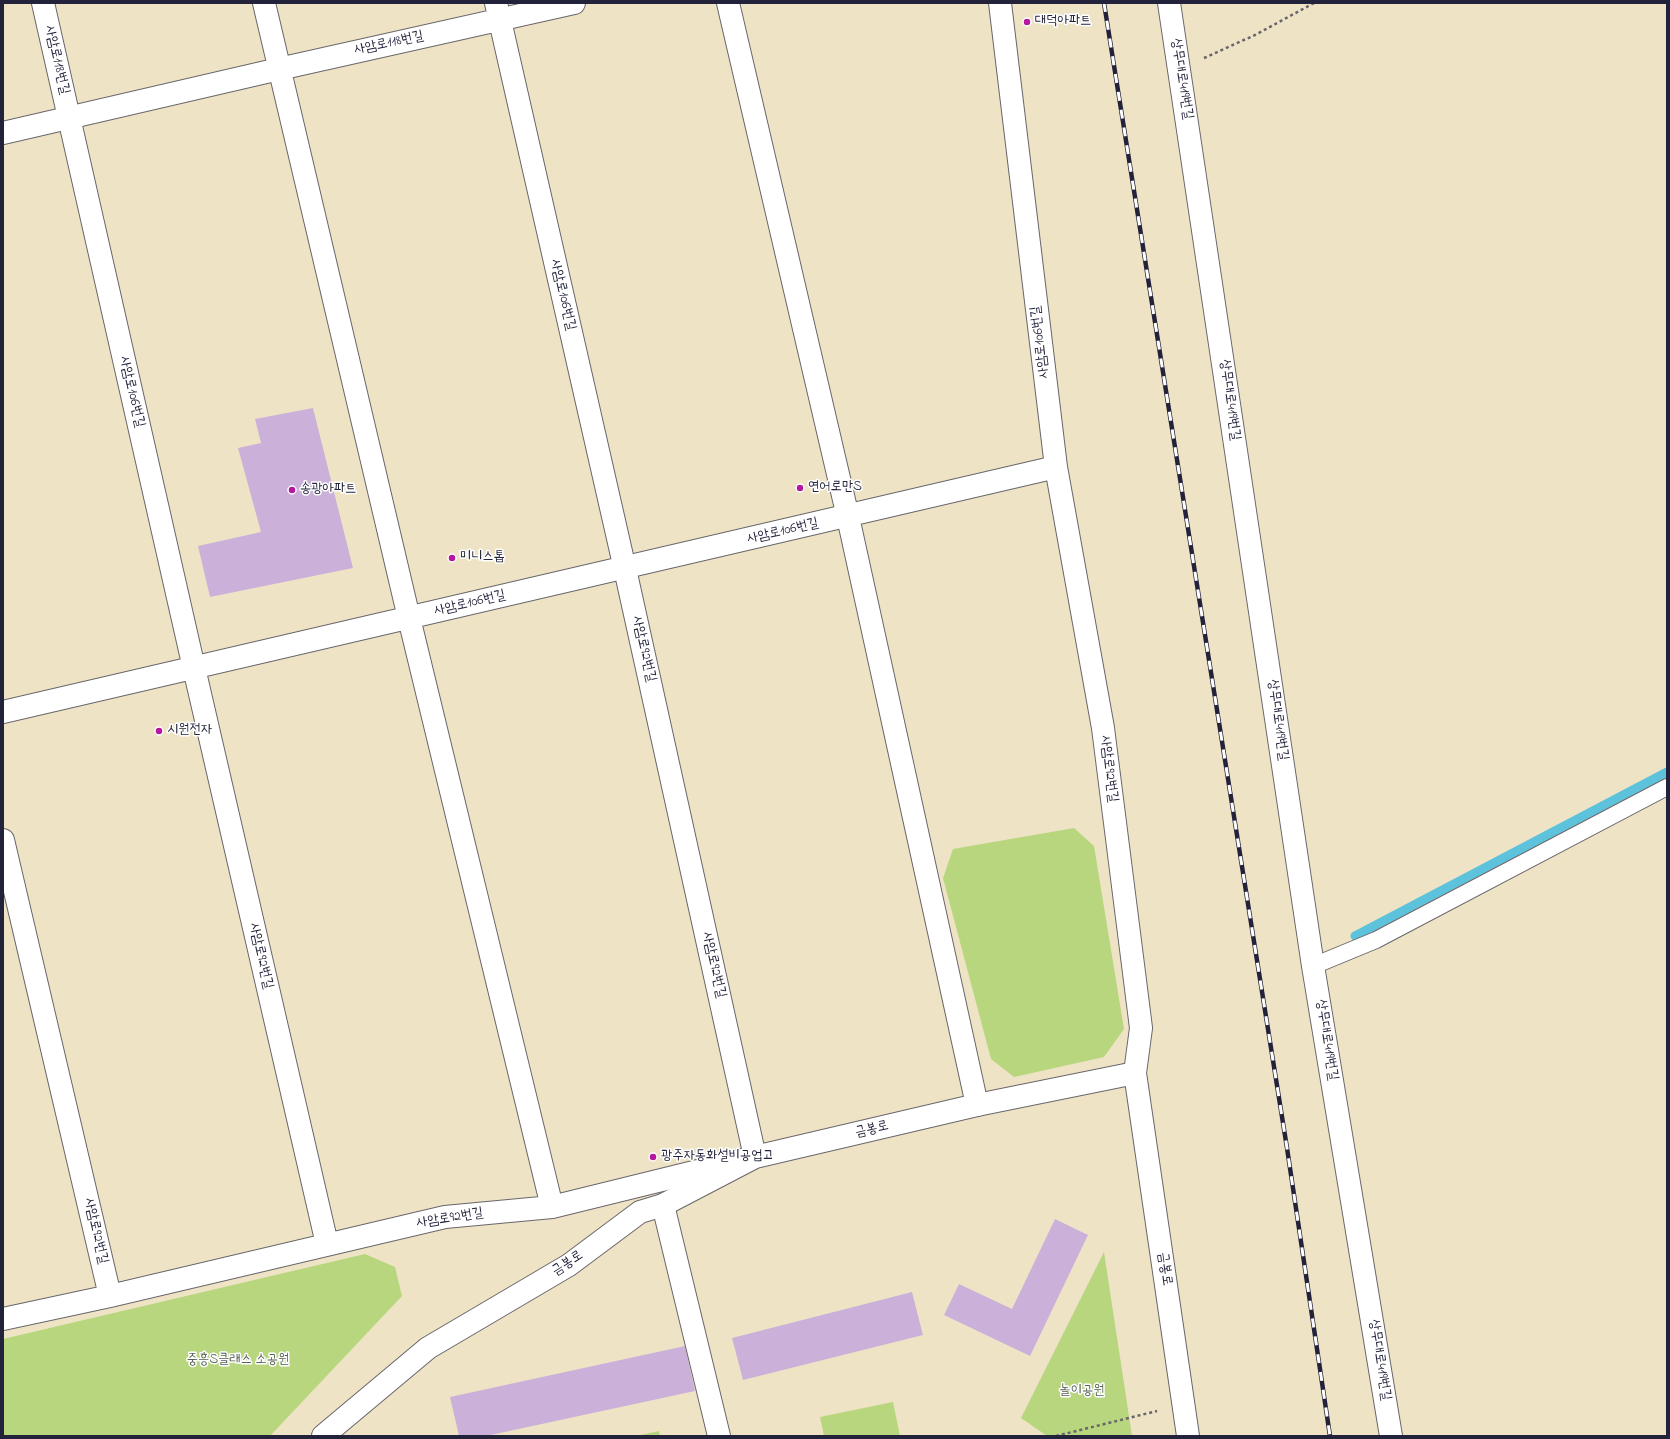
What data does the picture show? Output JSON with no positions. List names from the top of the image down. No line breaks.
{"streets":{"street":["사암로118번길","상무대로419번길","사암로106번길","사암로92번길","금봉로"]},"crossings":[["사암로118번길","사암로106번길"],["사암로106번길","사암로92번길"],["사암로92번길","금봉로"]],"parks":["중흥S클래스 소공원","놀이공원"],"places":["대덕아파트","연어로만S","송광아파트","미니스톱","시원전자","광주자동화설비공업고"]}
